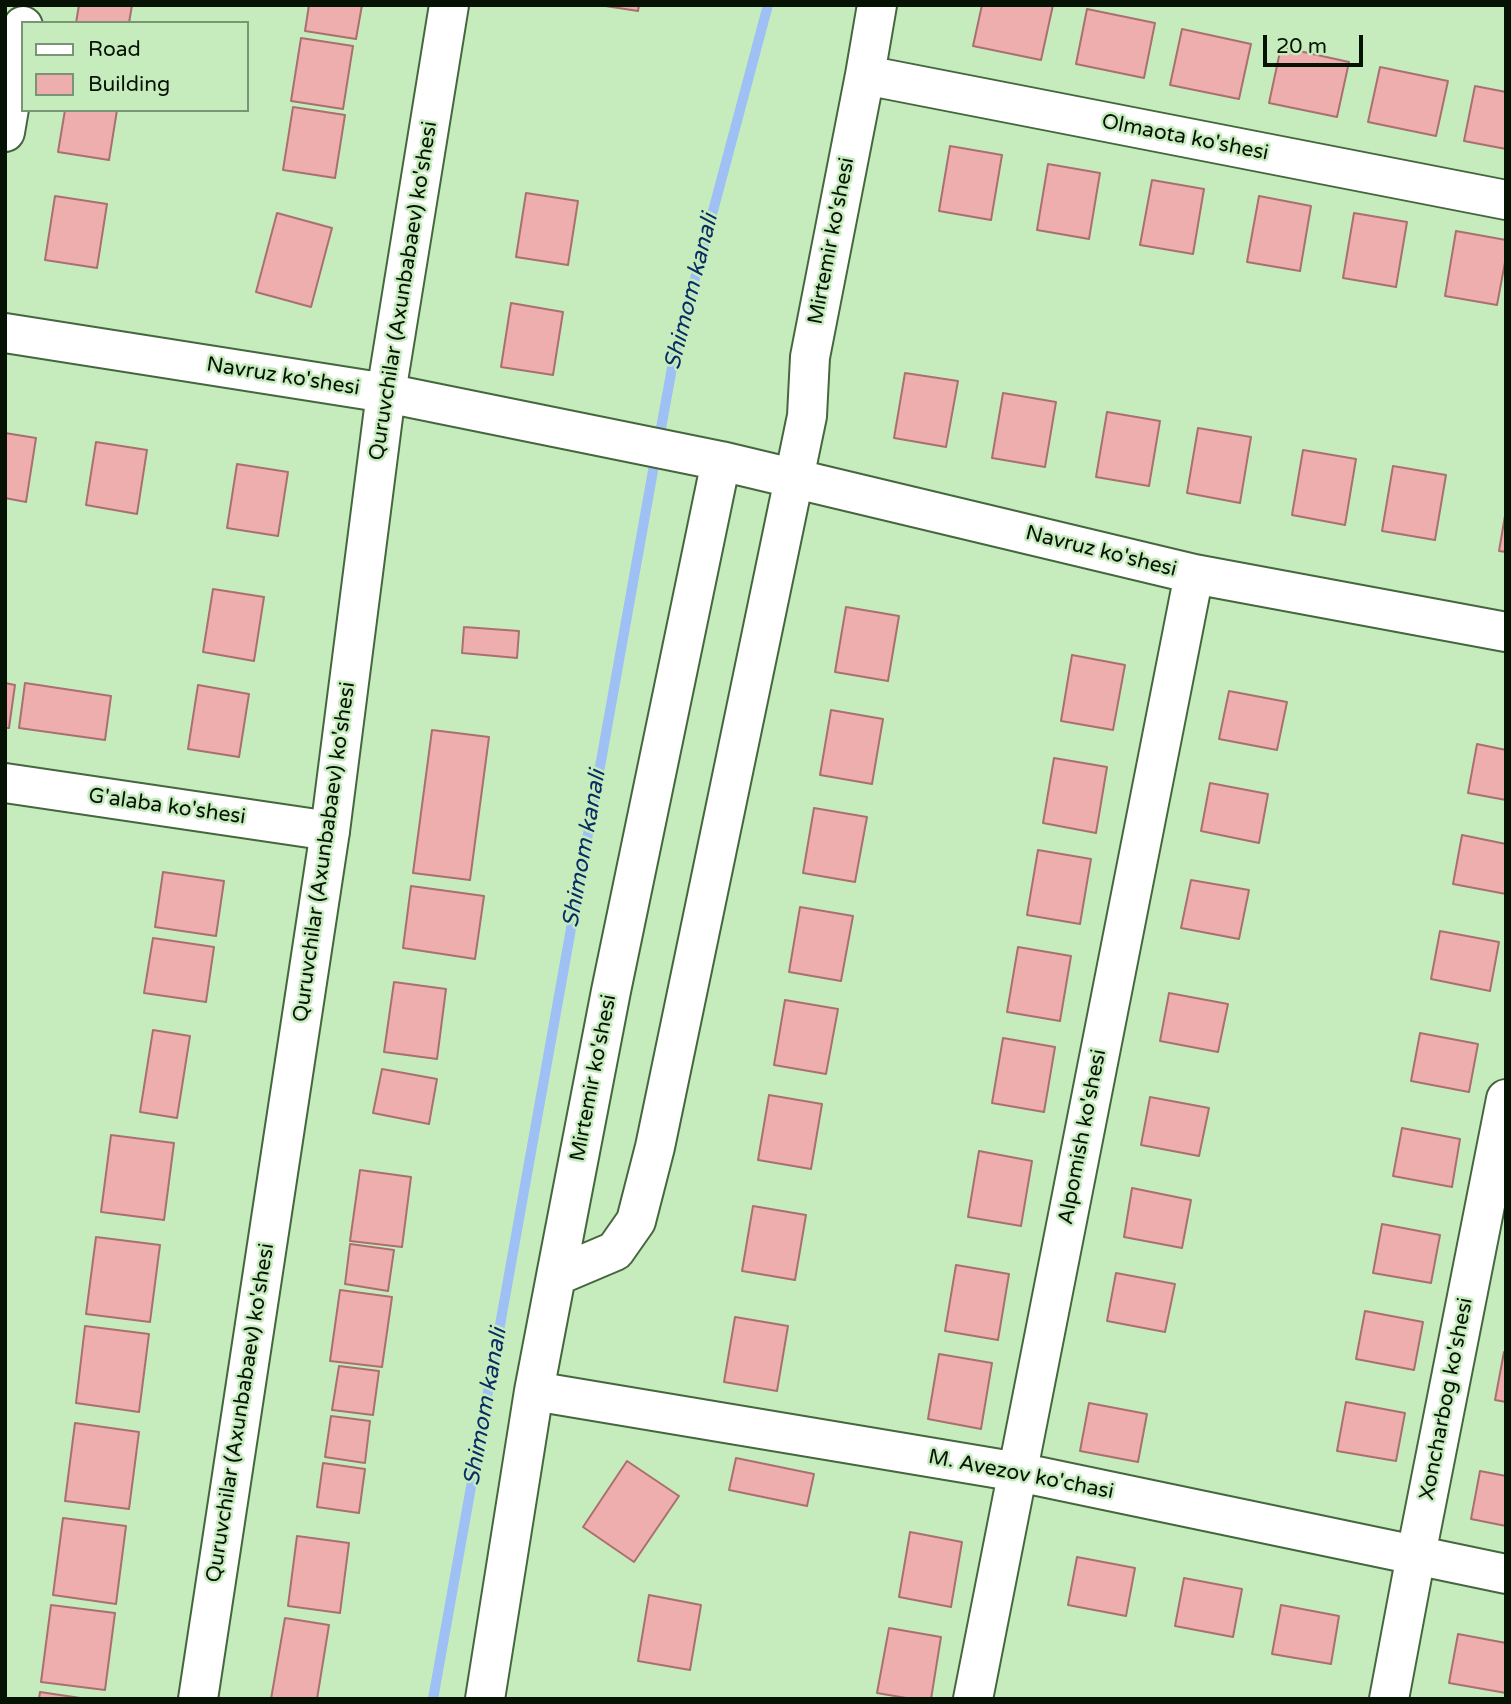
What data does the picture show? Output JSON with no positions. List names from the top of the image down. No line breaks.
{"streets":{"street":["Olmaota ko'shesi","Mirtemir ko'shesi","Quruvchilar (Axunbabaev) ko'shesi","Navruz ko'shesi","G'alaba ko'shesi","Alpomish ko'shesi","Xoncharbog ko'shesi","M. Avezov ko'chasi"]},"crossings":[["Olmaota ko'shesi","Mirtemir ko'shesi"],["Mirtemir ko'shesi","Navruz ko'shesi"],["Mirtemir ko'shesi","M. Avezov ko'chasi"],["Quruvchilar (Axunbabaev) ko'shesi","Navruz ko'shesi"],["Quruvchilar (Axunbabaev) ko'shesi","G'alaba ko'shesi"],["Navruz ko'shesi","Alpomish ko'shesi"],["Alpomish ko'shesi","M. Avezov ko'chasi"],["Xoncharbog ko'shesi","M. Avezov ko'chasi"]],"water":["Shimom kanali"],"legend":["Road","Building"],"scale_bar":"20 m"}
